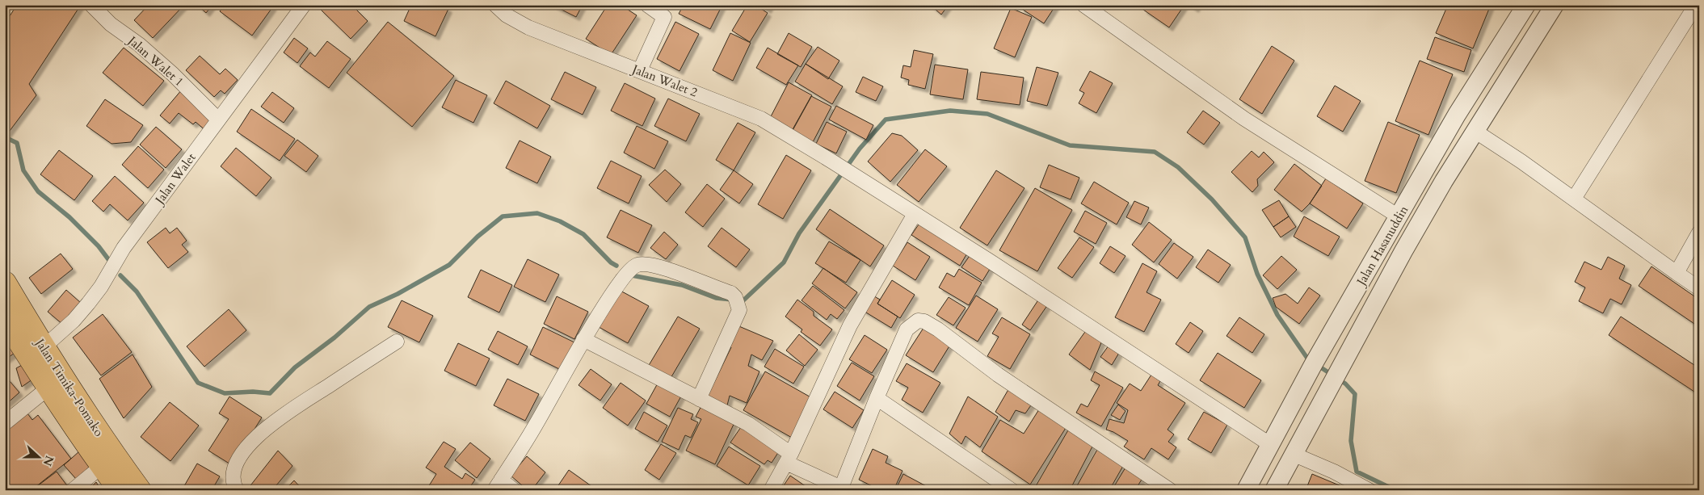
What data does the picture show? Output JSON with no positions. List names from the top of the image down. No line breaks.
{"streets":{"highway":["Jalan Timika-Pomako"],"street":["Jalan Walet 1","Jalan Walet 2","Jalan Walet","Jalan Hasanuddin"]},"crossings":[["Jalan Walet 1","Jalan Walet"],["Jalan Walet 2","Jalan Hasanuddin"],["Jalan Walet","Jalan Timika-Pomako"]],"north":"right"}
